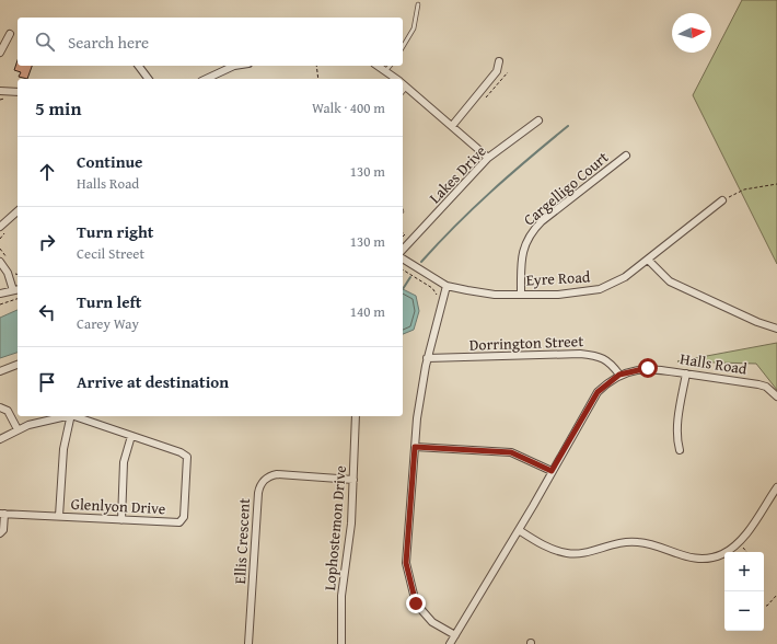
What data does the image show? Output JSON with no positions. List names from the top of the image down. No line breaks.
{"streets":{"street":["Lakes Drive","Cargelligo Court","Eyre Road","Dorrington Street","Halls Road","Glenlyon Drive","Lophostemon Drive","Ellis Crescent"]},"crossings":[["Cargelligo Court","Eyre Road"],["Dorrington Street","Halls Road"],["Lophostemon Drive","Ellis Crescent"]],"north":"right","page":{"search":"Search here","heading":["5 min","Walk · 400 m"],"list":[["Continue","Halls Road","130 m"],["Turn right","Cecil Street","130 m"],["Turn left","Carey Way","140 m"],"Arrive at destination"],"map_buttons":["+","−"]}}
